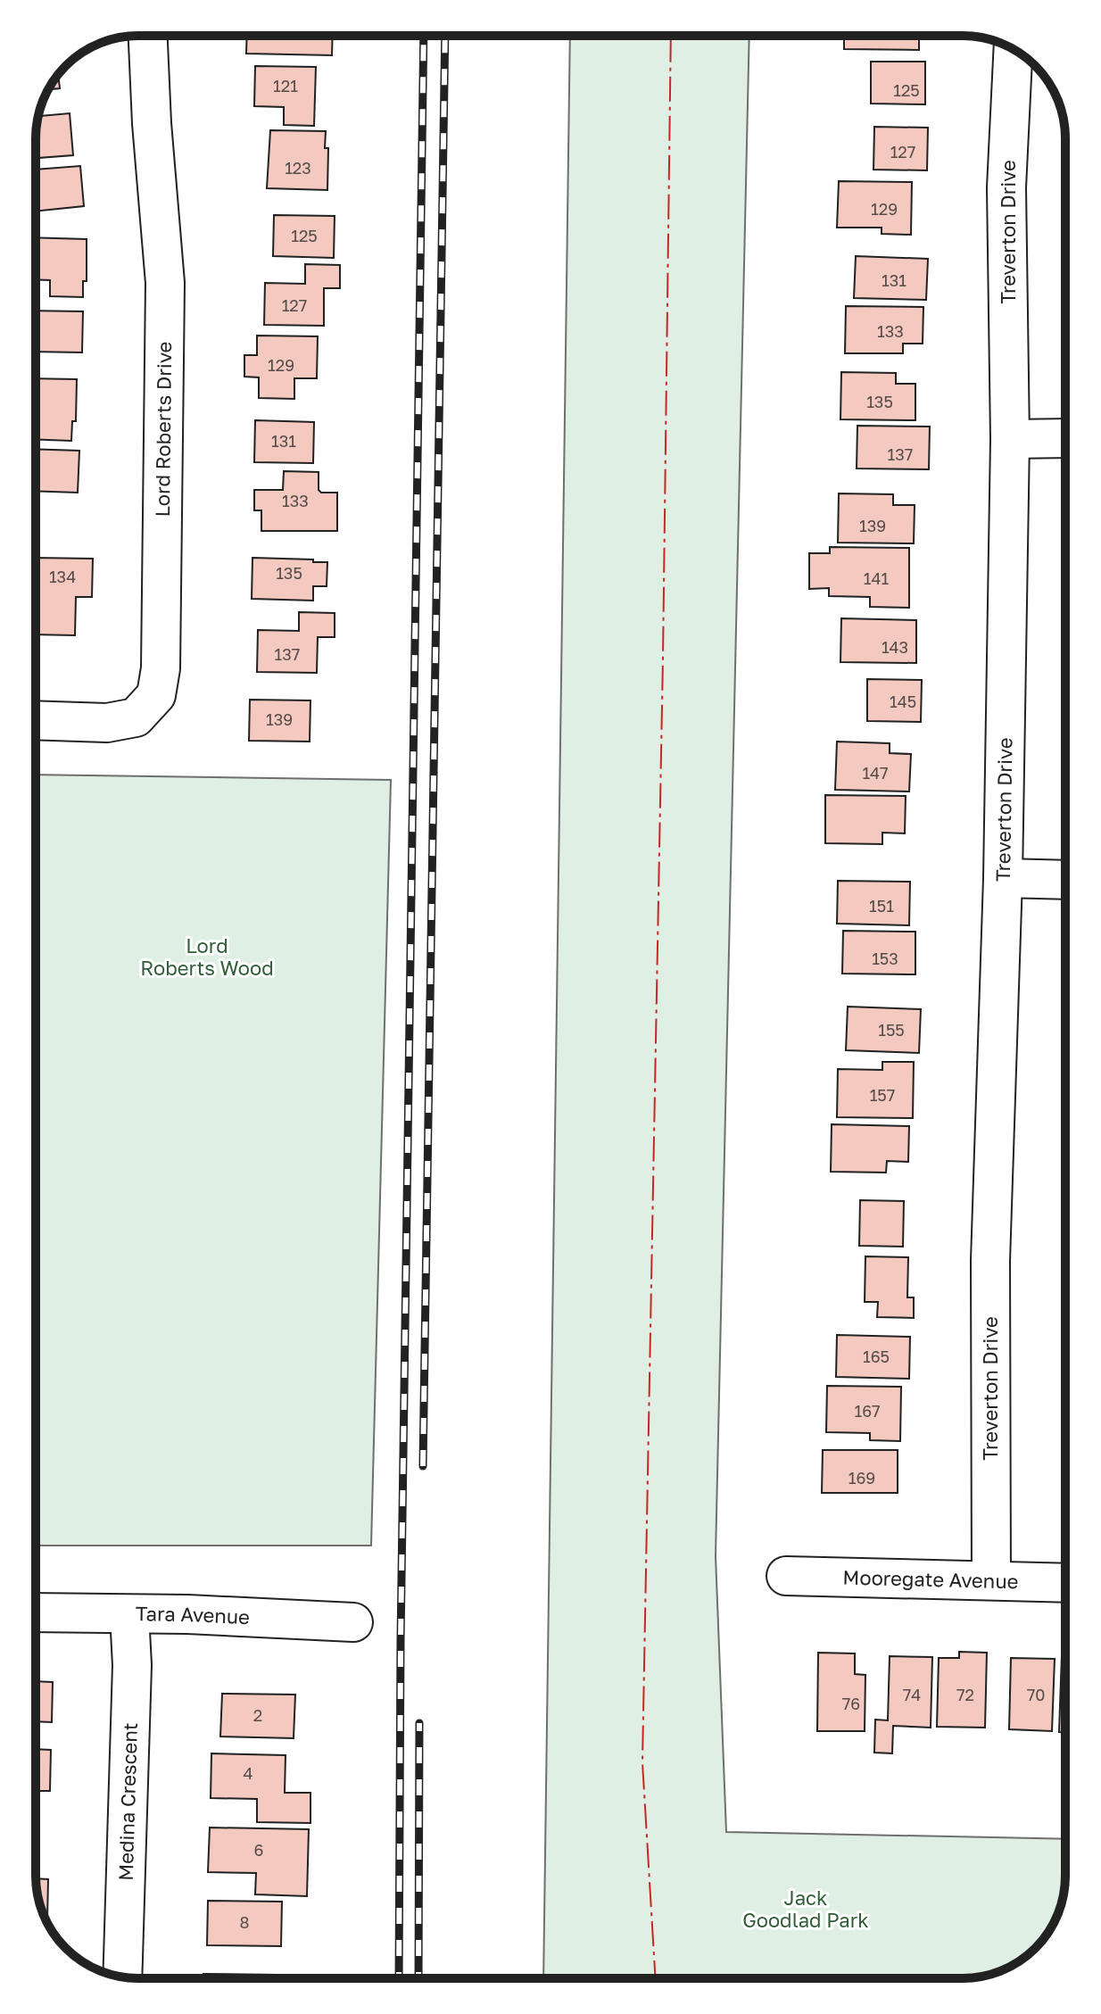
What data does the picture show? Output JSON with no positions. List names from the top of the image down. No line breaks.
{"streets":{"street":["Treverton Drive","Lord Roberts Drive","Mooregate Avenue","Tara Avenue","Medina Crescent"]},"crossings":[["Treverton Drive","Mooregate Avenue"],["Tara Avenue","Medina Crescent"]],"parks":["Lord Roberts Wood","Jack Goodlad Park"],"house_numbers":["121","125","127","123","129","125","131","127","133","129","135","131","137","133","139","135","134","141","143","137","145","139","147","151","153","155","157","165","167","169","74","72","70","76","2","4","6","8"]}
